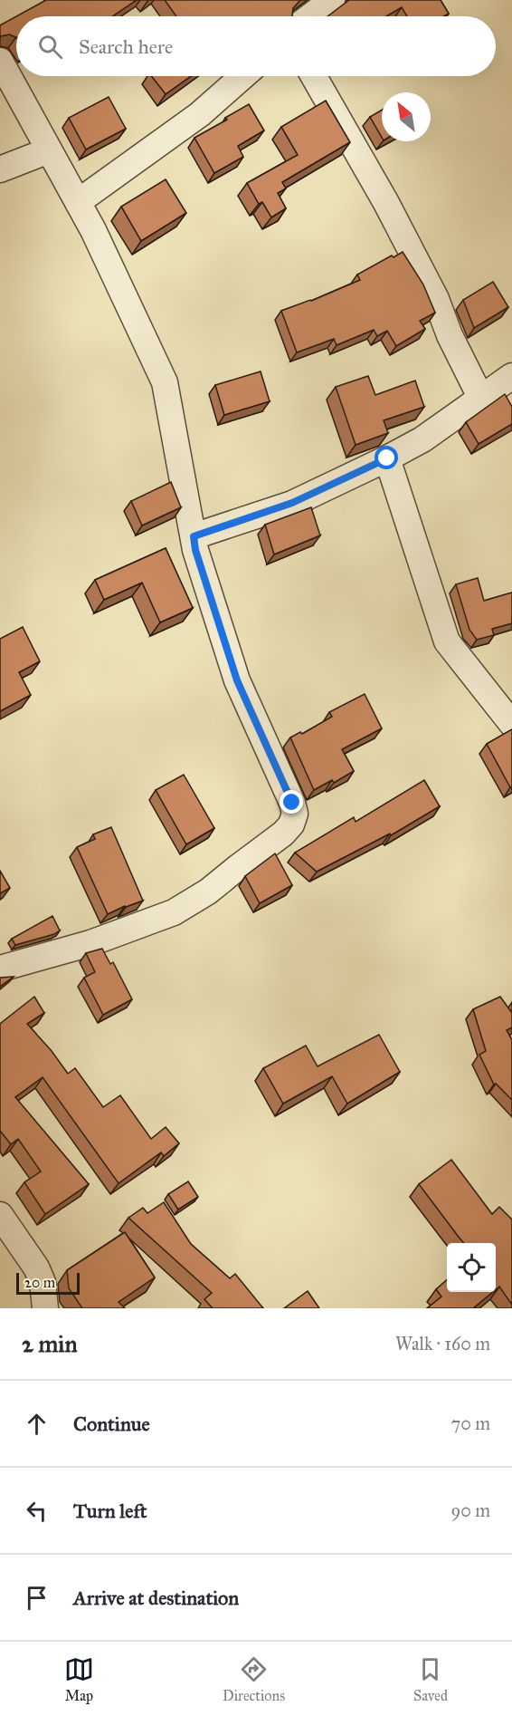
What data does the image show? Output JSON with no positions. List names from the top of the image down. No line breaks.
{"scale_bar":"20 m","north":"top left","page":{"search":"Search here","scale":"20 m","heading":["2 min","Walk · 160 m"],"list":[["Continue","70 m"],["Turn left","90 m"],"Arrive at destination"],"nav":["Map","Directions","Saved"]}}
